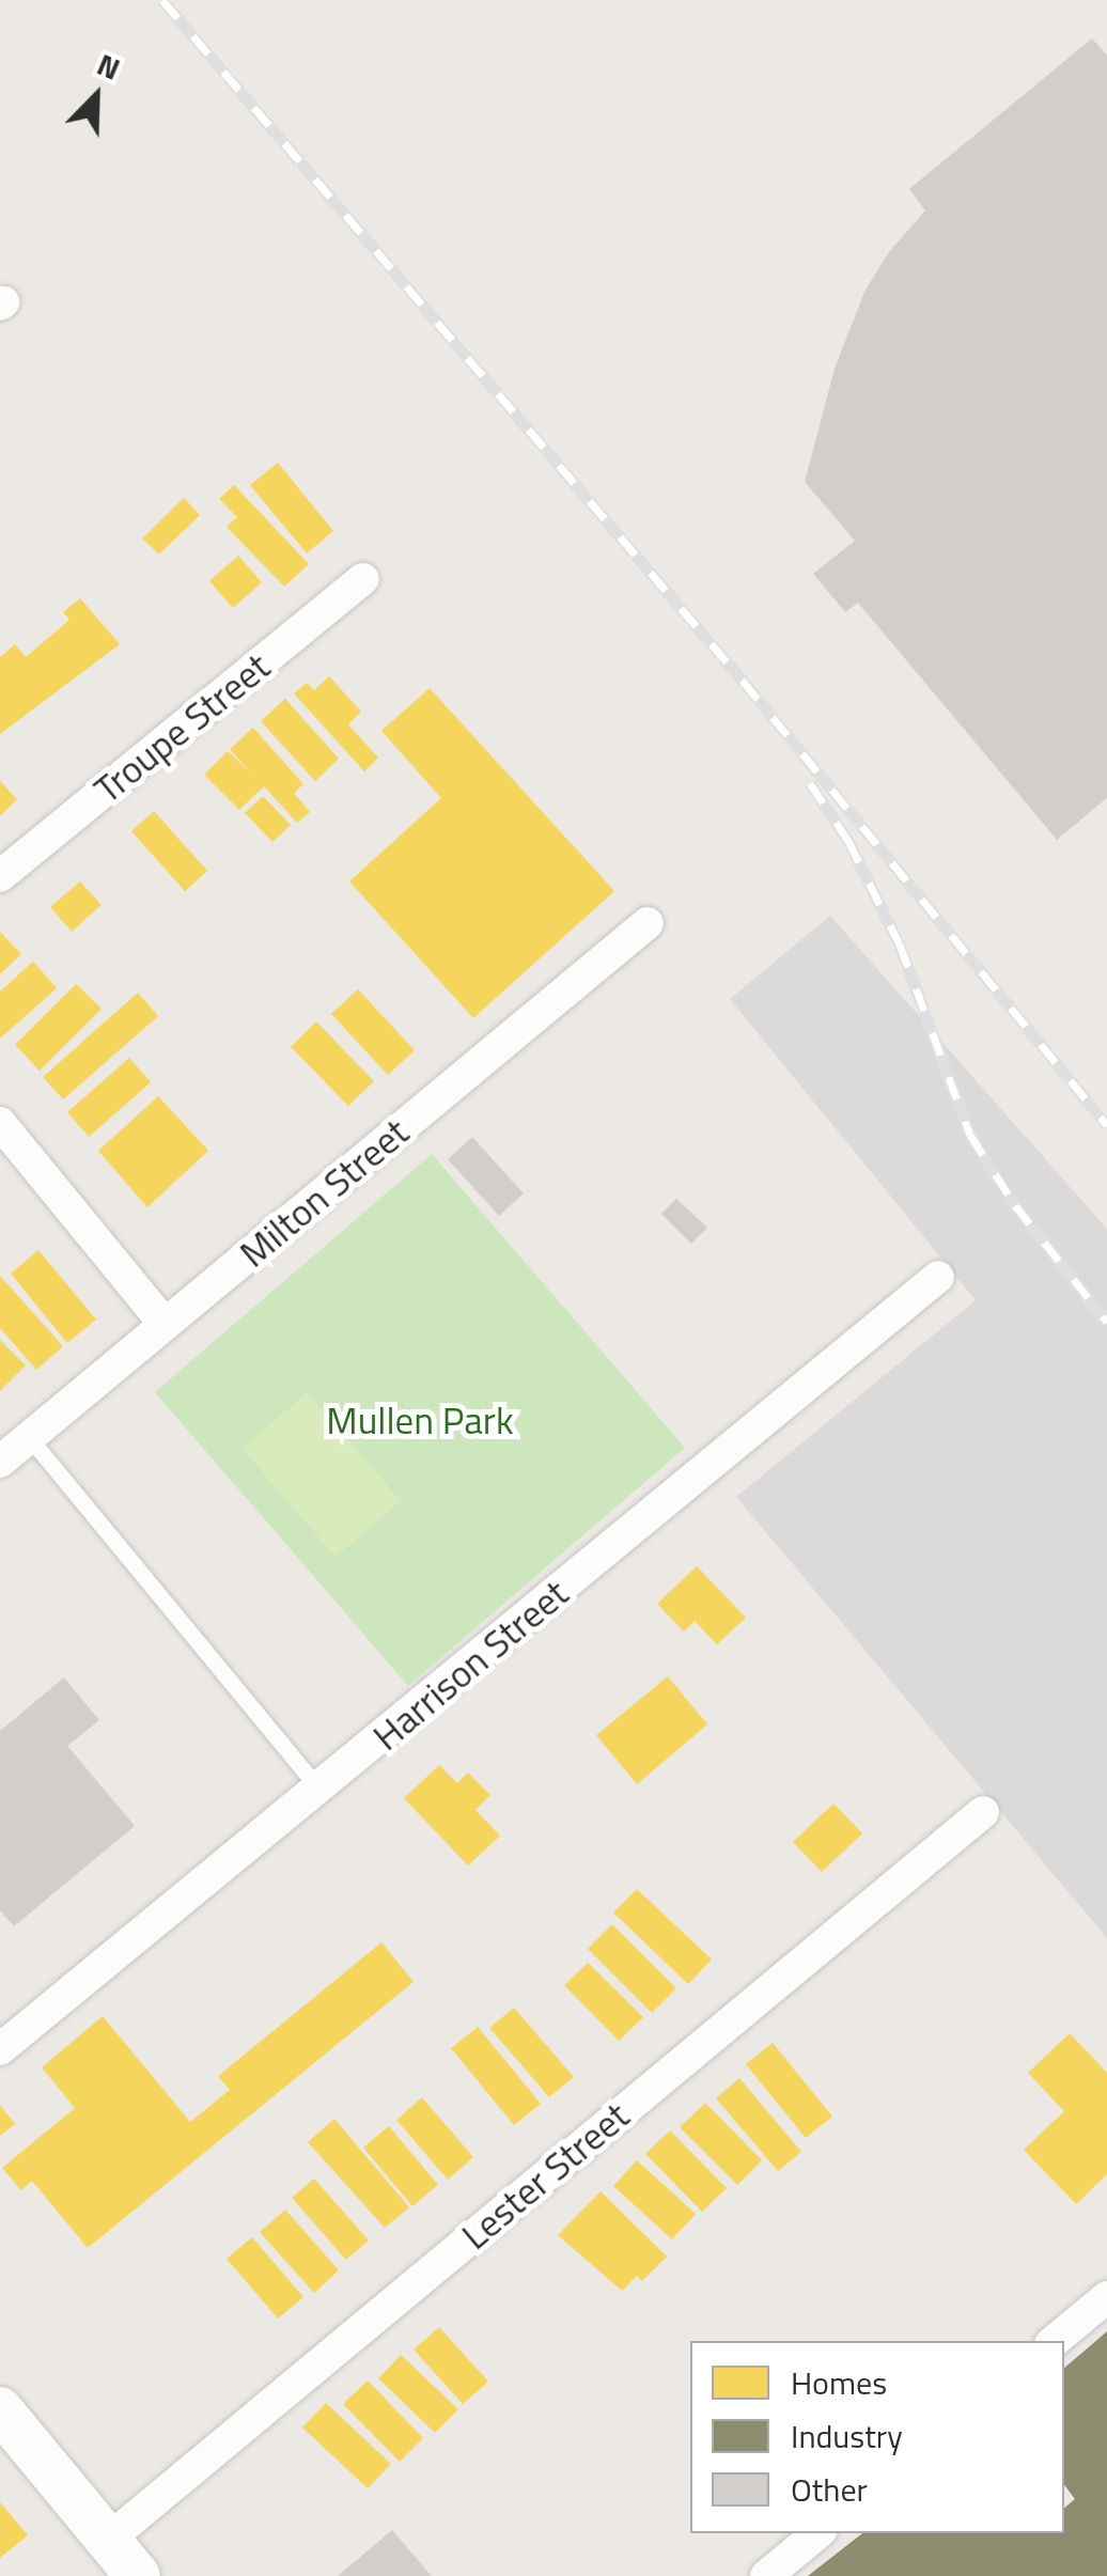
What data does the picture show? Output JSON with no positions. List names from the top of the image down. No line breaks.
{"streets":{"street":["Troupe Street","Milton Street","Harrison Street","Lester Street"]},"parks":["Mullen Park"],"legend":["Homes","Industry","Other"],"north":"top right"}
